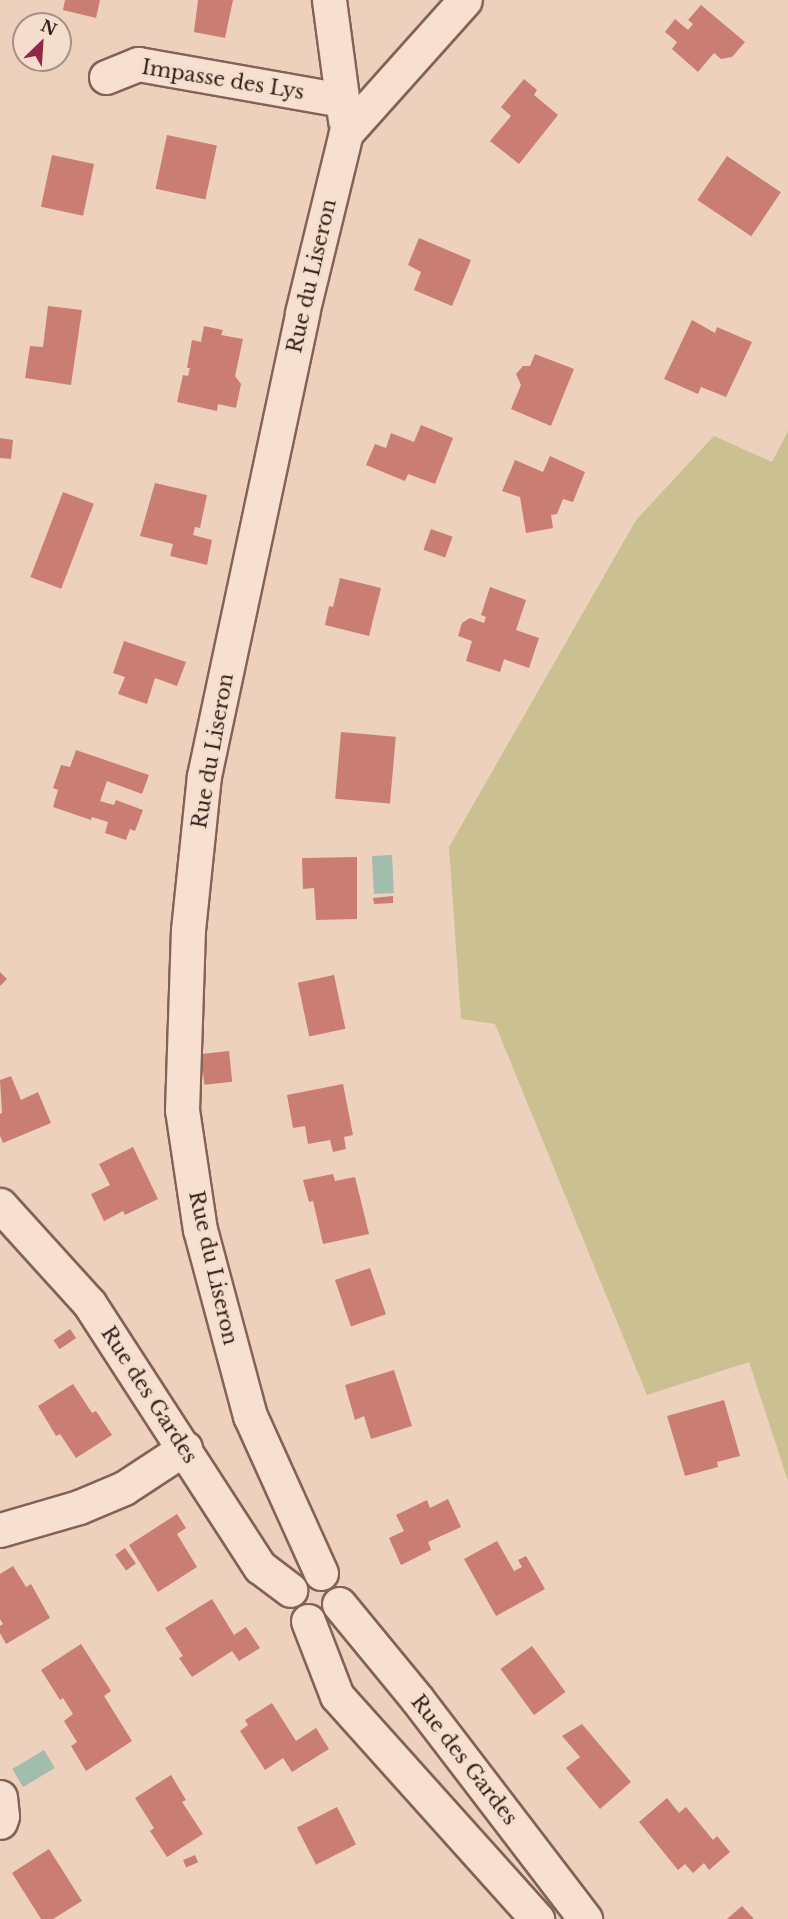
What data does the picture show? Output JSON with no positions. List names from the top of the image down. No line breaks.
{"streets":{"street":["Impasse des Lys","Rue du Liseron","Rue des Gardes"]},"crossings":[["Rue du Liseron","Rue des Gardes"]],"north":"top right"}
